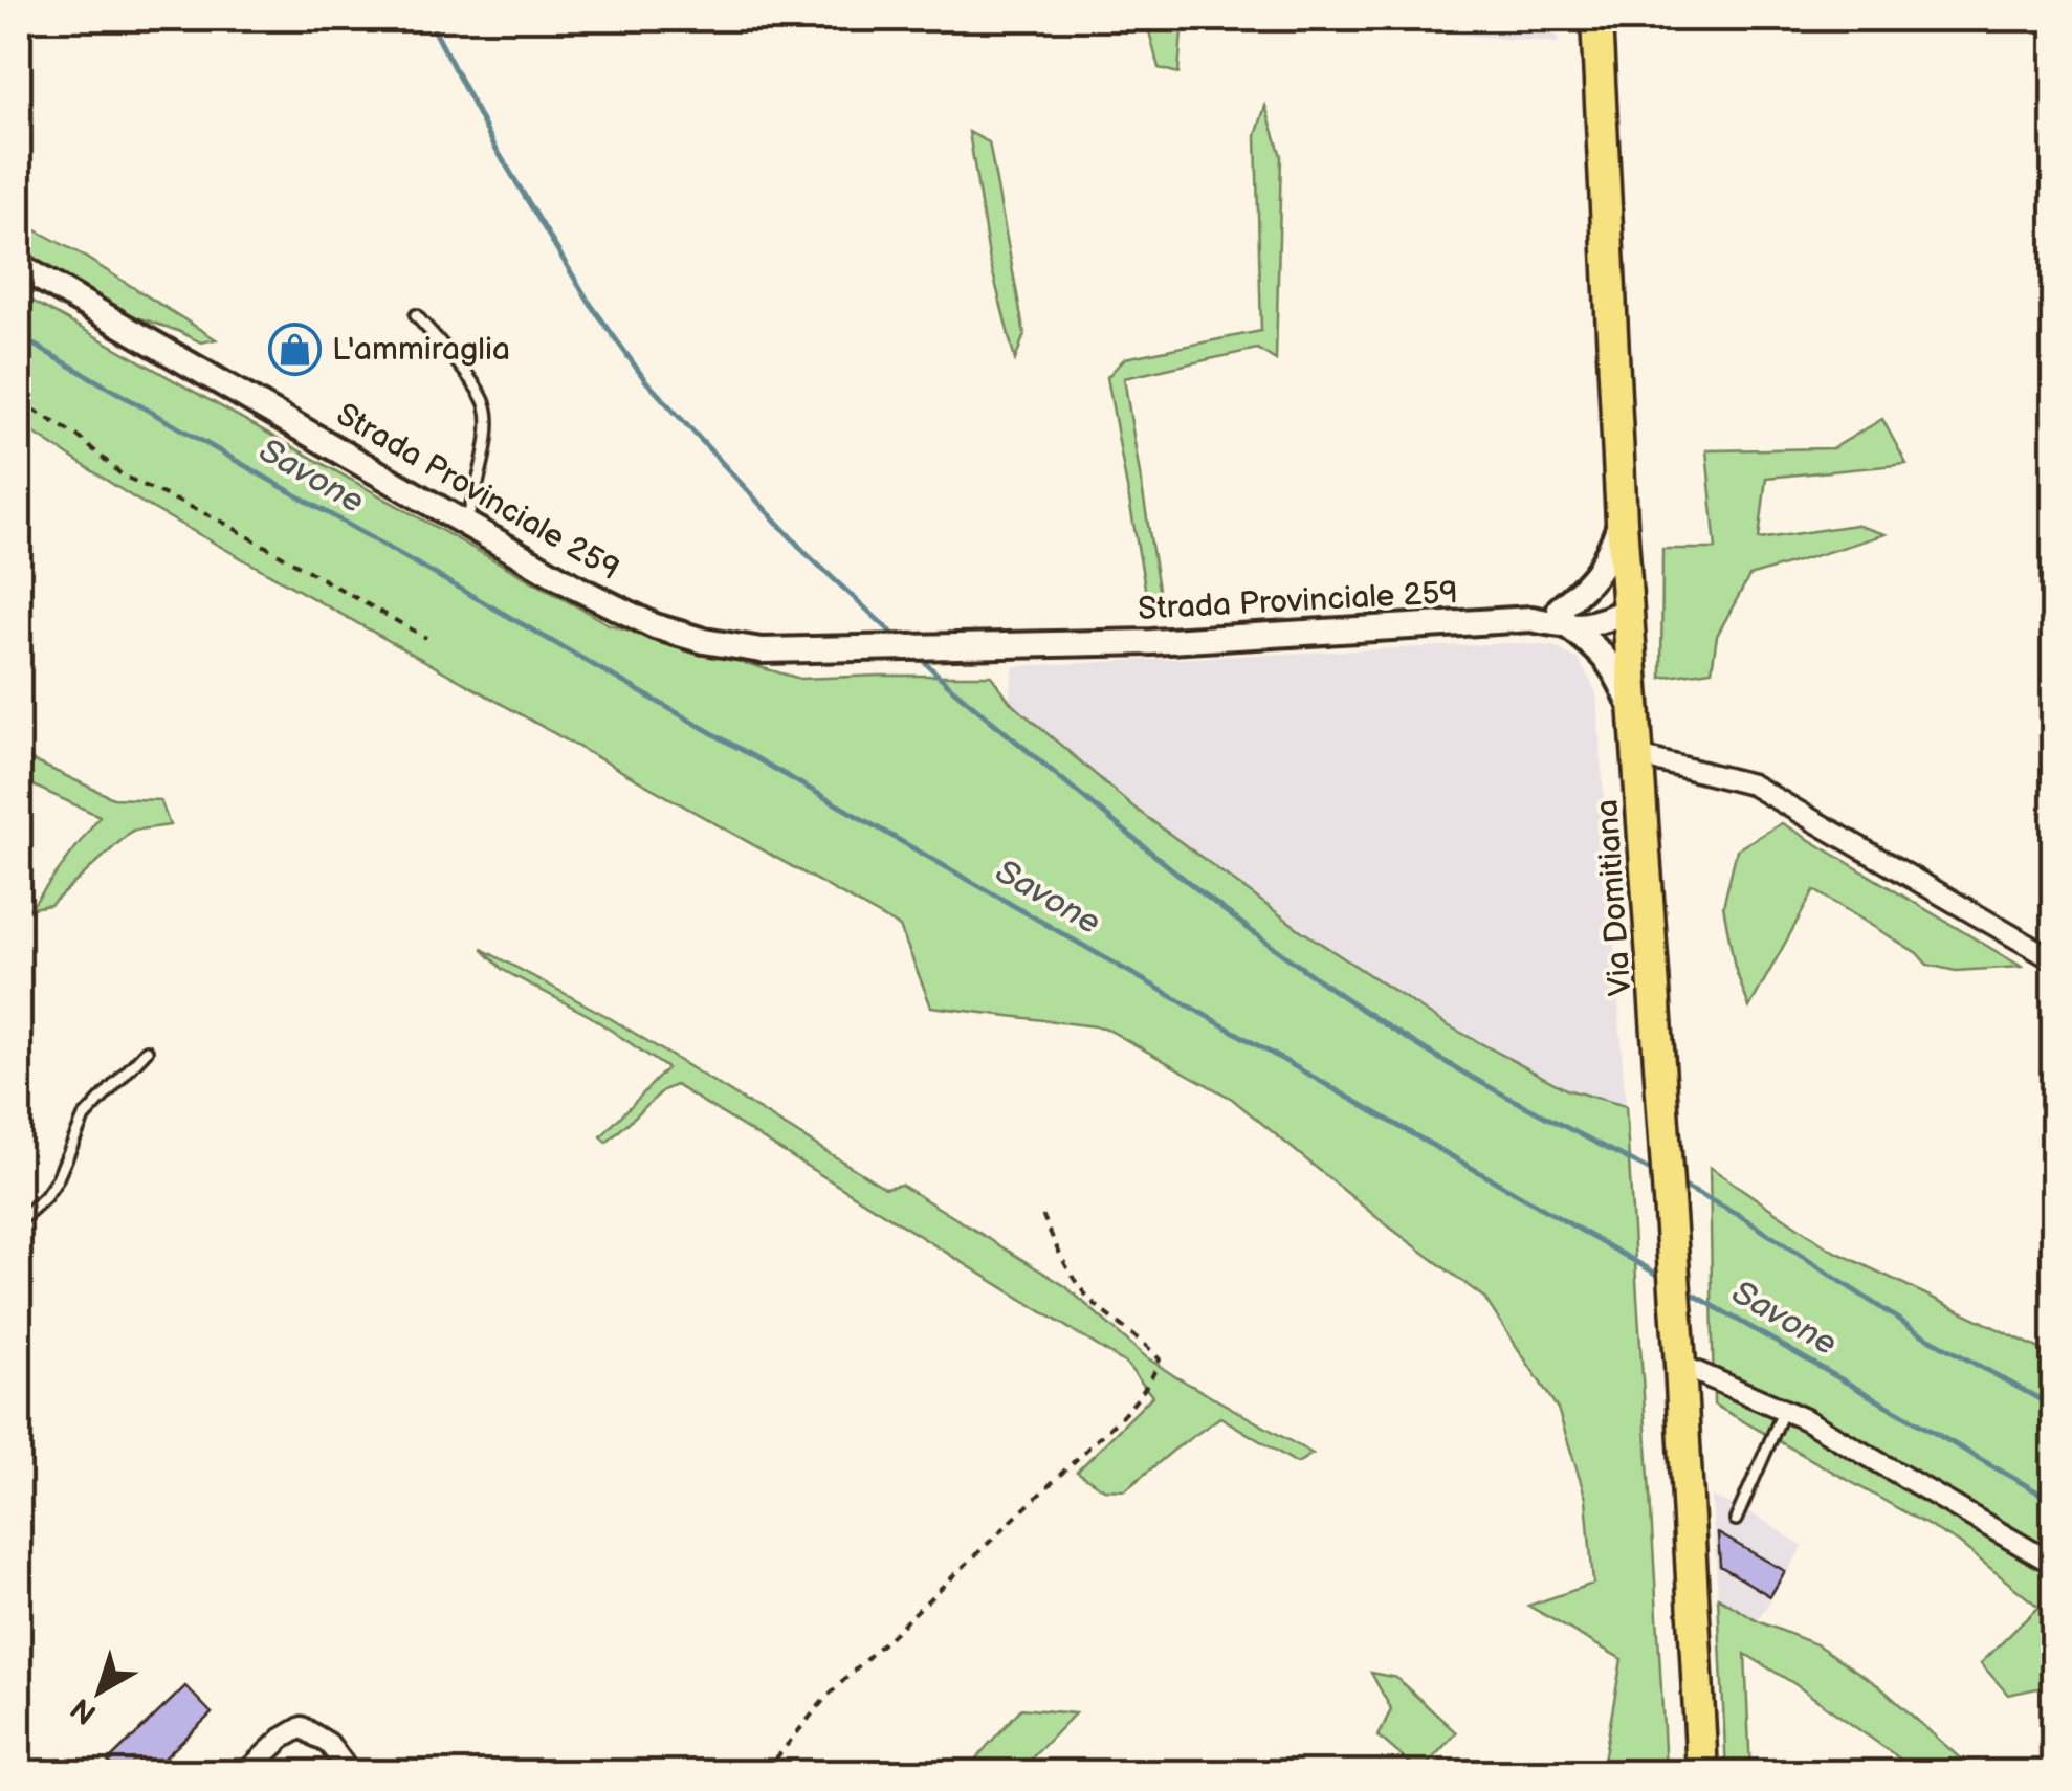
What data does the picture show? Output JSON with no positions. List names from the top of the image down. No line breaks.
{"streets":{"main road":["Via Domitiana"],"street":["Strada Provinciale 259"]},"crossings":[["Strada Provinciale 259","Via Domitiana"]],"water":["Savone"],"places":{"shop":["L'ammiraglia"]},"north":"bottom left"}
